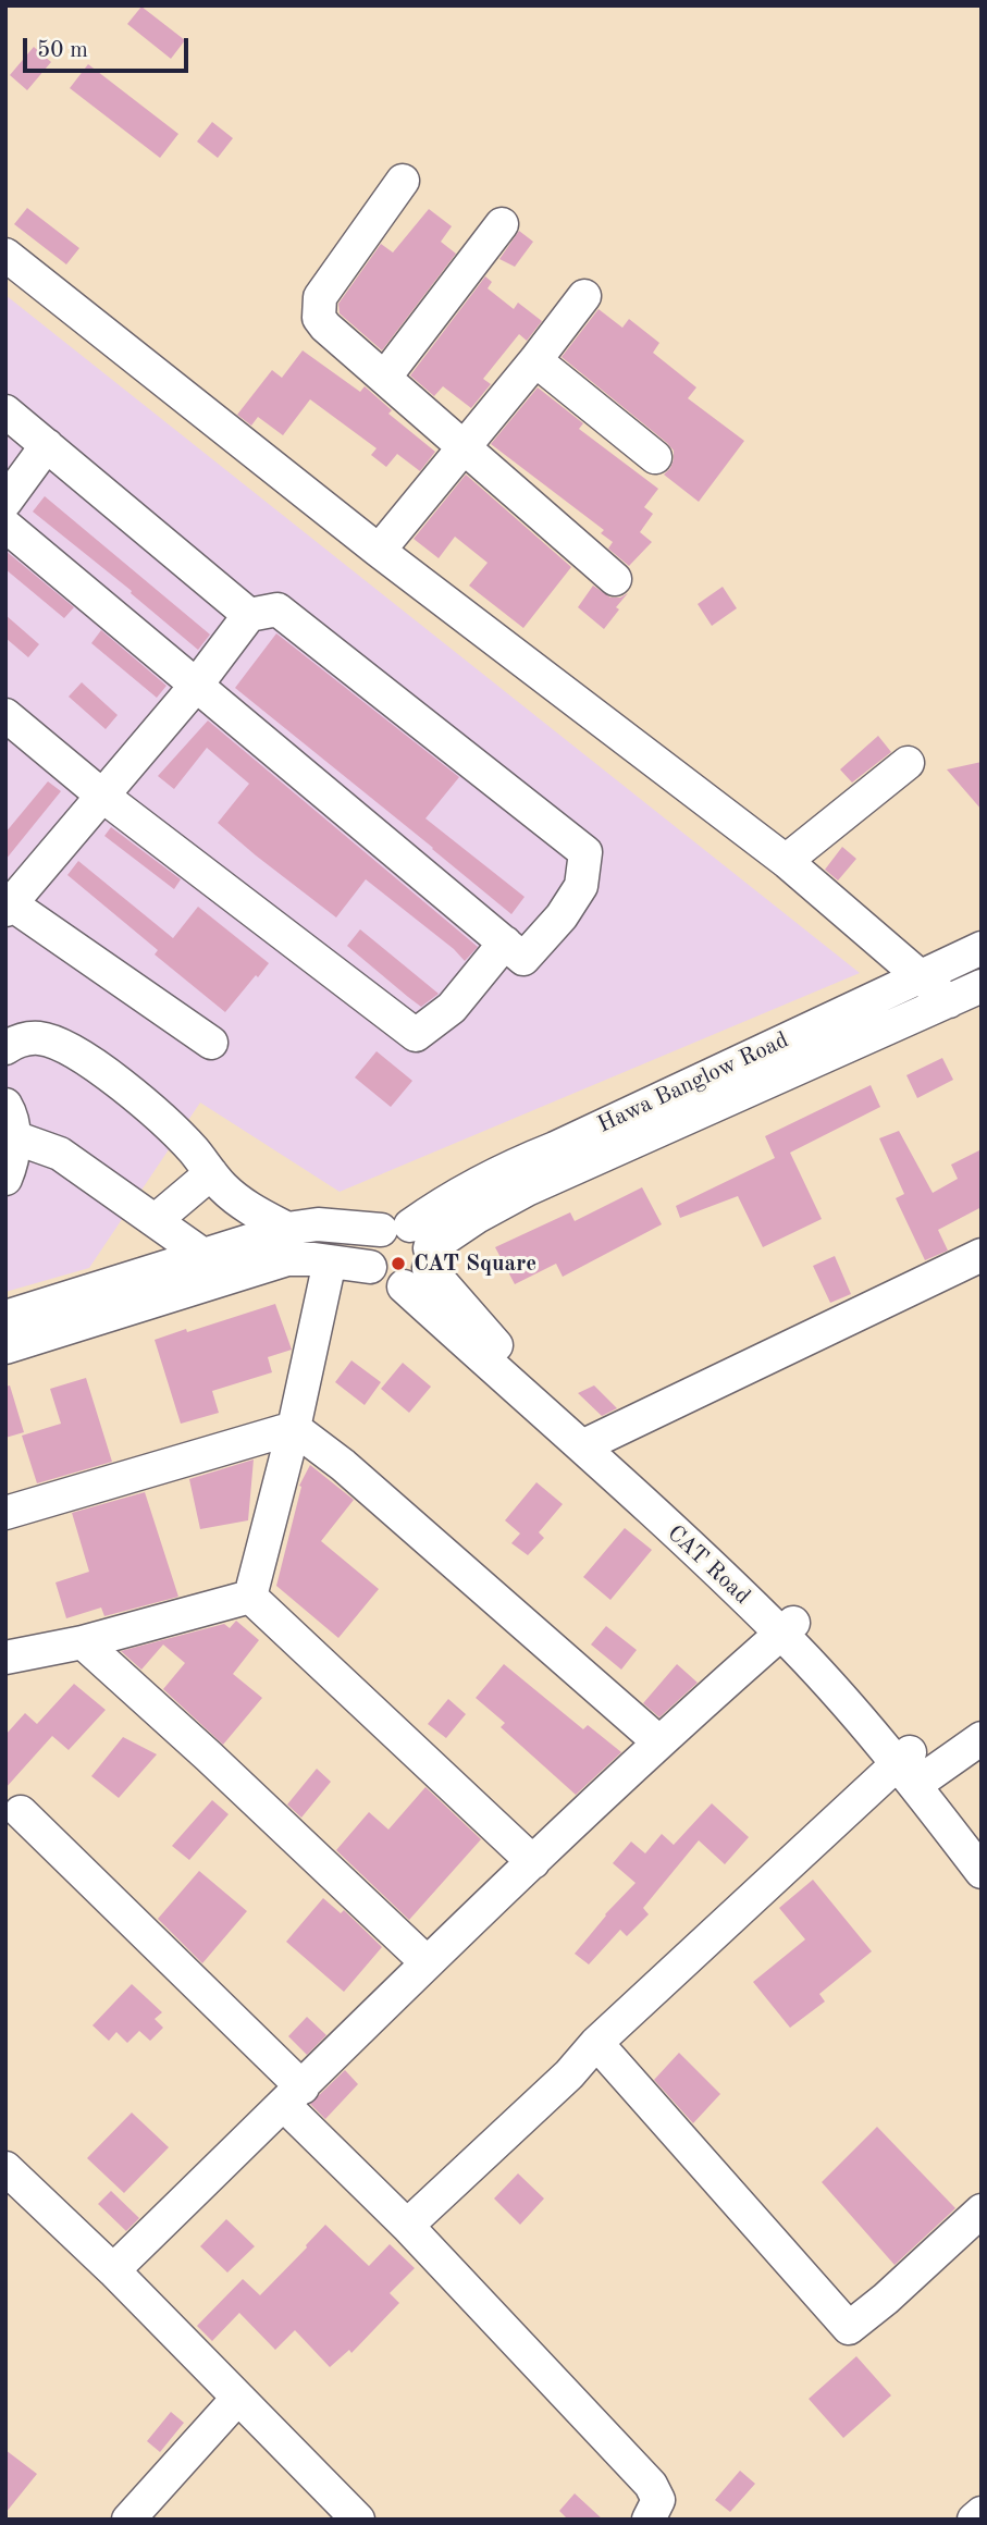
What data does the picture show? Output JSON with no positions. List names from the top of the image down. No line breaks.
{"streets":{"street":["Hawa Banglow Road","CAT Road"]},"crossings":[["Hawa Banglow Road","CAT Road"]],"places":["CAT Square"],"scale_bar":"50 m"}
